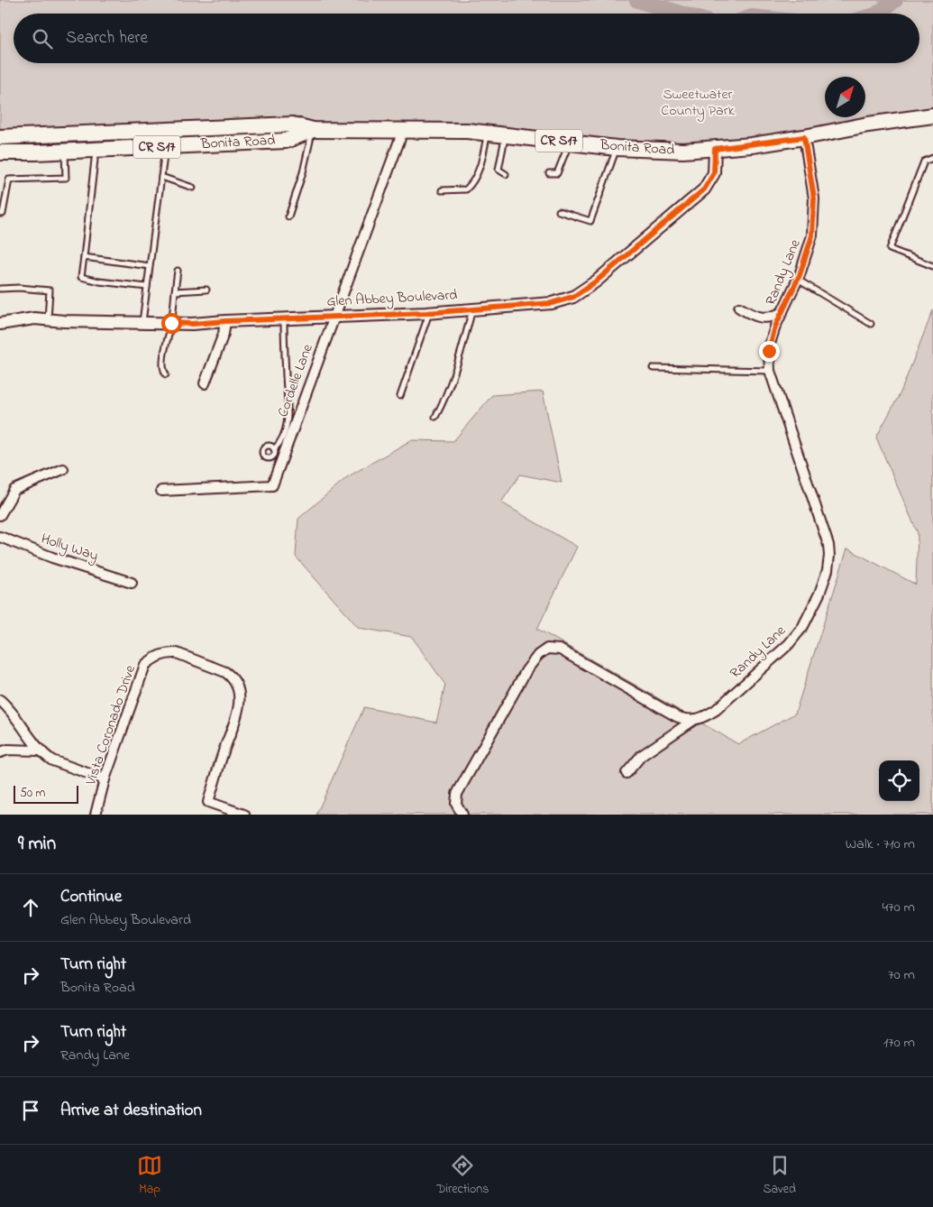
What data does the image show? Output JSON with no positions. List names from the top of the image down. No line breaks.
{"streets":{"main road":["CR S17","Bonita Road"],"street":["Randy Lane","Glen Abbey Boulevard","Cordelle Lane","Holly Way","Vista Coronado Drive"]},"crossings":[["Bonita Road","Randy Lane"],["Bonita Road","Glen Abbey Boulevard"],["Bonita Road","Cordelle Lane"],["Glen Abbey Boulevard","Cordelle Lane"]],"parks":["Sweetwater County Park"],"scale_bar":"50 m","north":"top right","page":{"search":"Search here","scale":"50 m","heading":["9 min","Walk · 710 m"],"list":[["Continue","Glen Abbey Boulevard","470 m"],["Turn right","Bonita Road","70 m"],["Turn right","Randy Lane","170 m"],"Arrive at destination"],"nav":["Map","Directions","Saved"]}}
